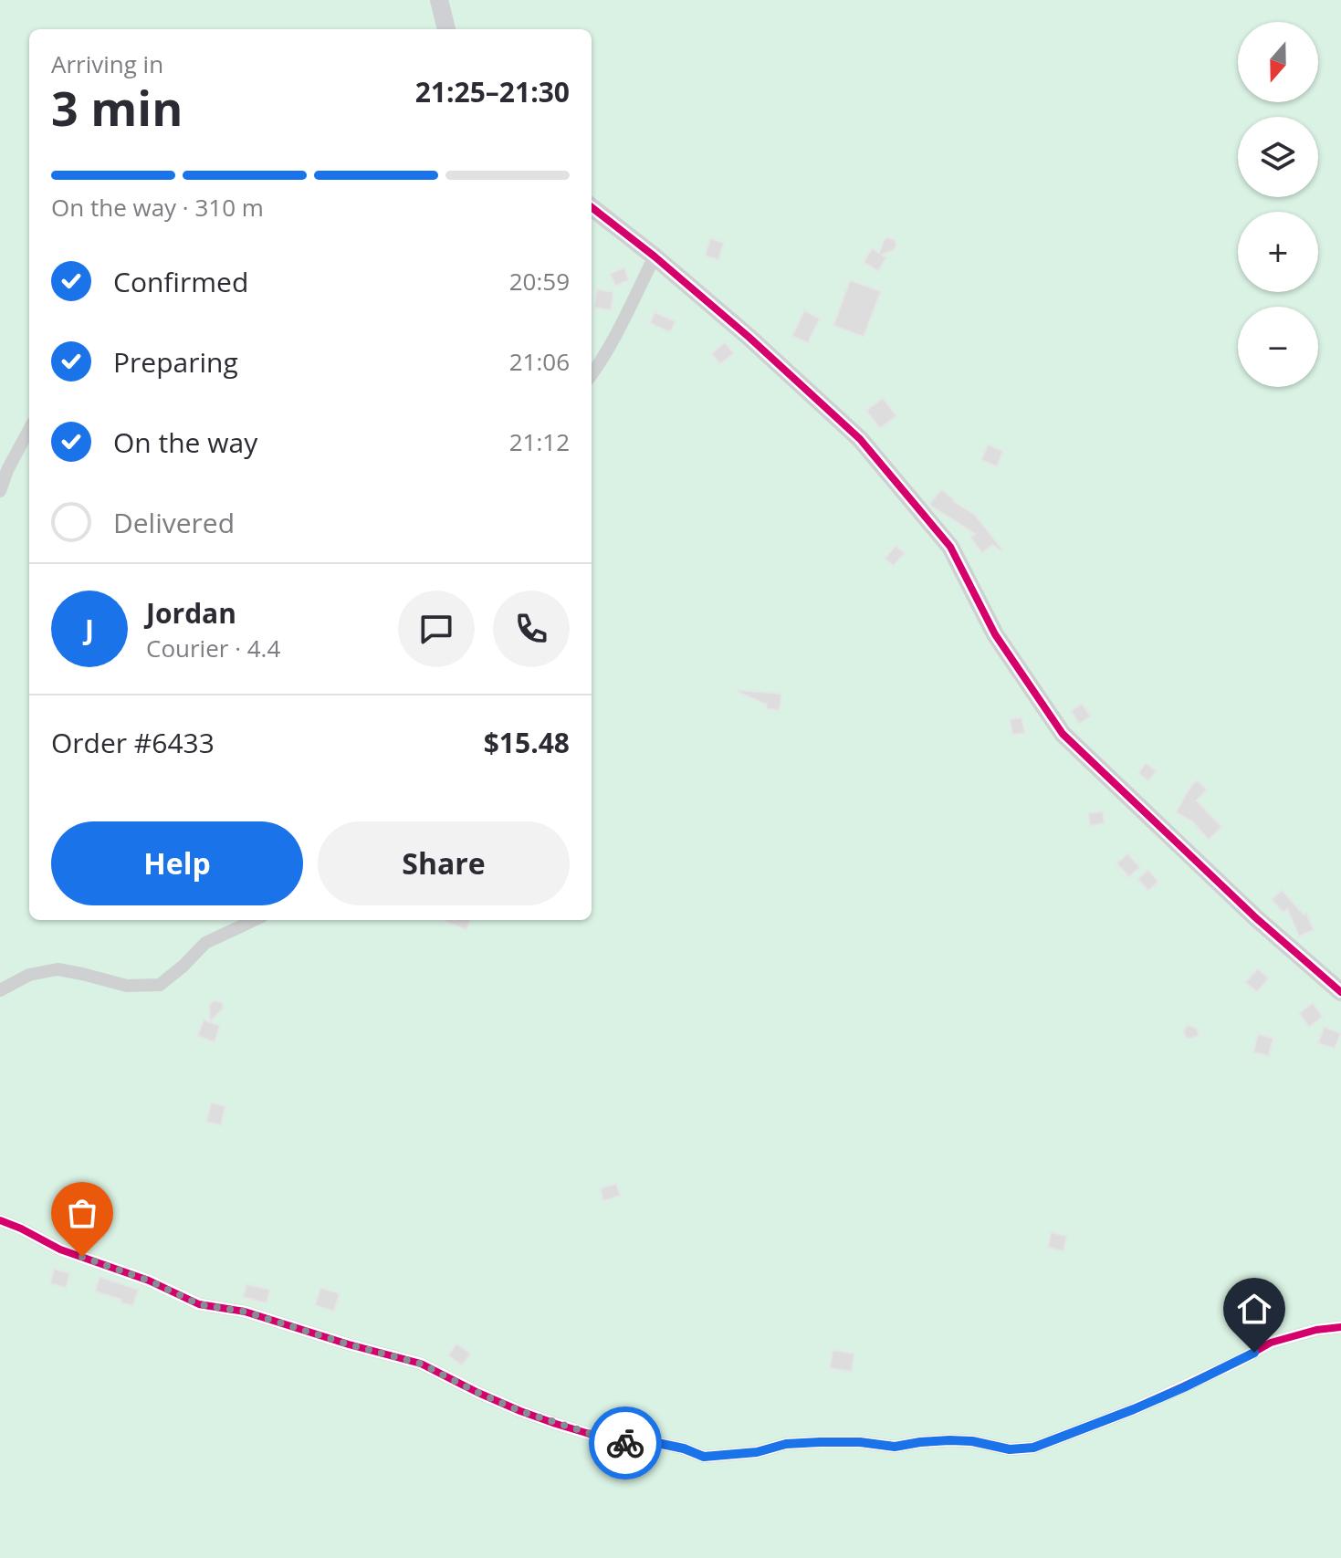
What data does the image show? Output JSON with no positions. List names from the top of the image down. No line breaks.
{"north":"bottom","page":{"map_buttons":["+","−"],"heading":["3 min","Arriving in","21:25–21:30"],"panel":["Jordan","Courier · 4.4","Order #6433","$15.48"],"bar":"On the way · 310 m","list":[["Confirmed","20:59"],["Preparing","21:06"],["On the way","21:12"],"Delivered"],"round":"J","buttons":["Help","Share"]}}
